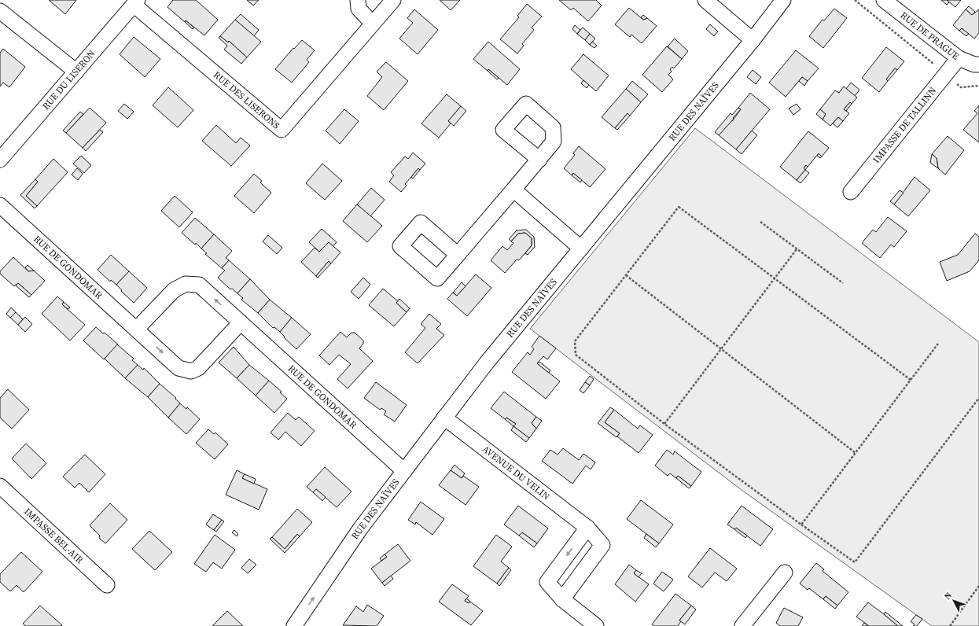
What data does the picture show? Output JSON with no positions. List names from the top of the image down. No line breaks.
{"streets":{"street":["RUE DE PRAGUE","RUE DU LISERON","RUE DES LISERONS","RUE DES NAÏVES","IMPASSE DE TALLINN","RUE DE GONDOMAR","AVENUE DU VELIN","IMPASSE BEL-AIR"]},"crossings":[["RUE DE PRAGUE","IMPASSE DE TALLINN"],["RUE DU LISERON","RUE DES LISERONS"],["RUE DES NAÏVES","RUE DE GONDOMAR"],["RUE DES NAÏVES","AVENUE DU VELIN"]],"north":"top left"}
